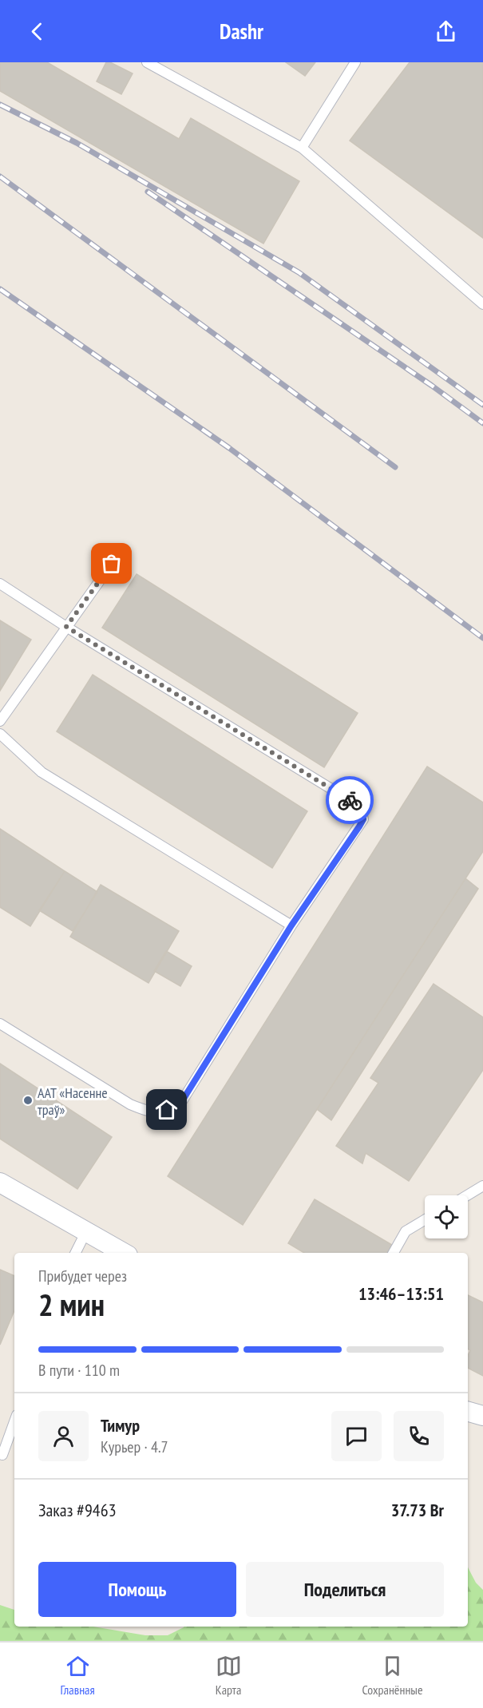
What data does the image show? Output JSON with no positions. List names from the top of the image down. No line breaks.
{"places":["ААТ «Насенне траў»"],"page":{"header":"Dashr","heading":["2 мин","Прибудет через","13:46–13:51"],"panel":["Тимур","Курьер · 4.7","Заказ #9463","37.73 Br"],"bar":"В пути · 110 m","buttons":["Помощь","Поделиться"],"tabs":["Главная","Карта","Сохранённые"]}}
